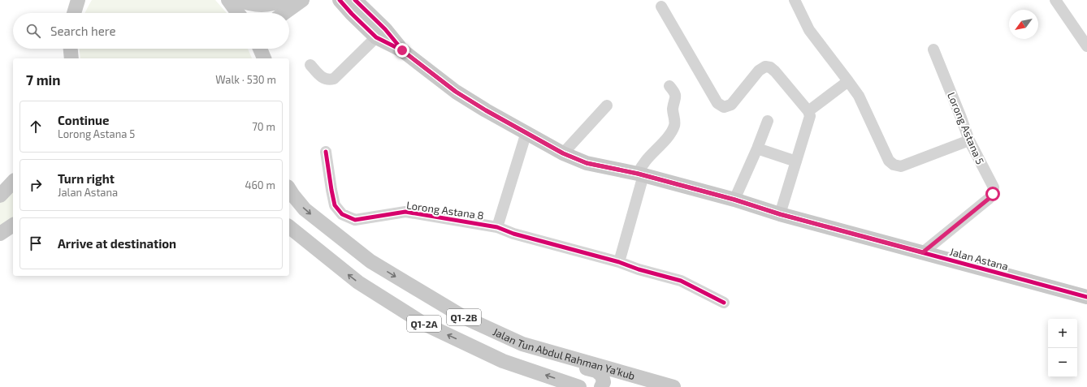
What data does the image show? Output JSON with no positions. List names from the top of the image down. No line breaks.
{"streets":{"main road":["Jalan Astana","Q1-2B","Q1-2A","Jalan Tun Abdul Rahman Ya'kub"],"street":["Lorong Astana 5","Lorong Astana 8"]},"crossings":[["Lorong Astana 5","Jalan Astana"]],"north":"bottom left","page":{"search":"Search here","heading":["7 min","Walk · 530 m"],"list":[["Continue","Lorong Astana 5","70 m"],["Turn right","Jalan Astana","460 m"],"Arrive at destination"],"map_buttons":["+","−"]}}
